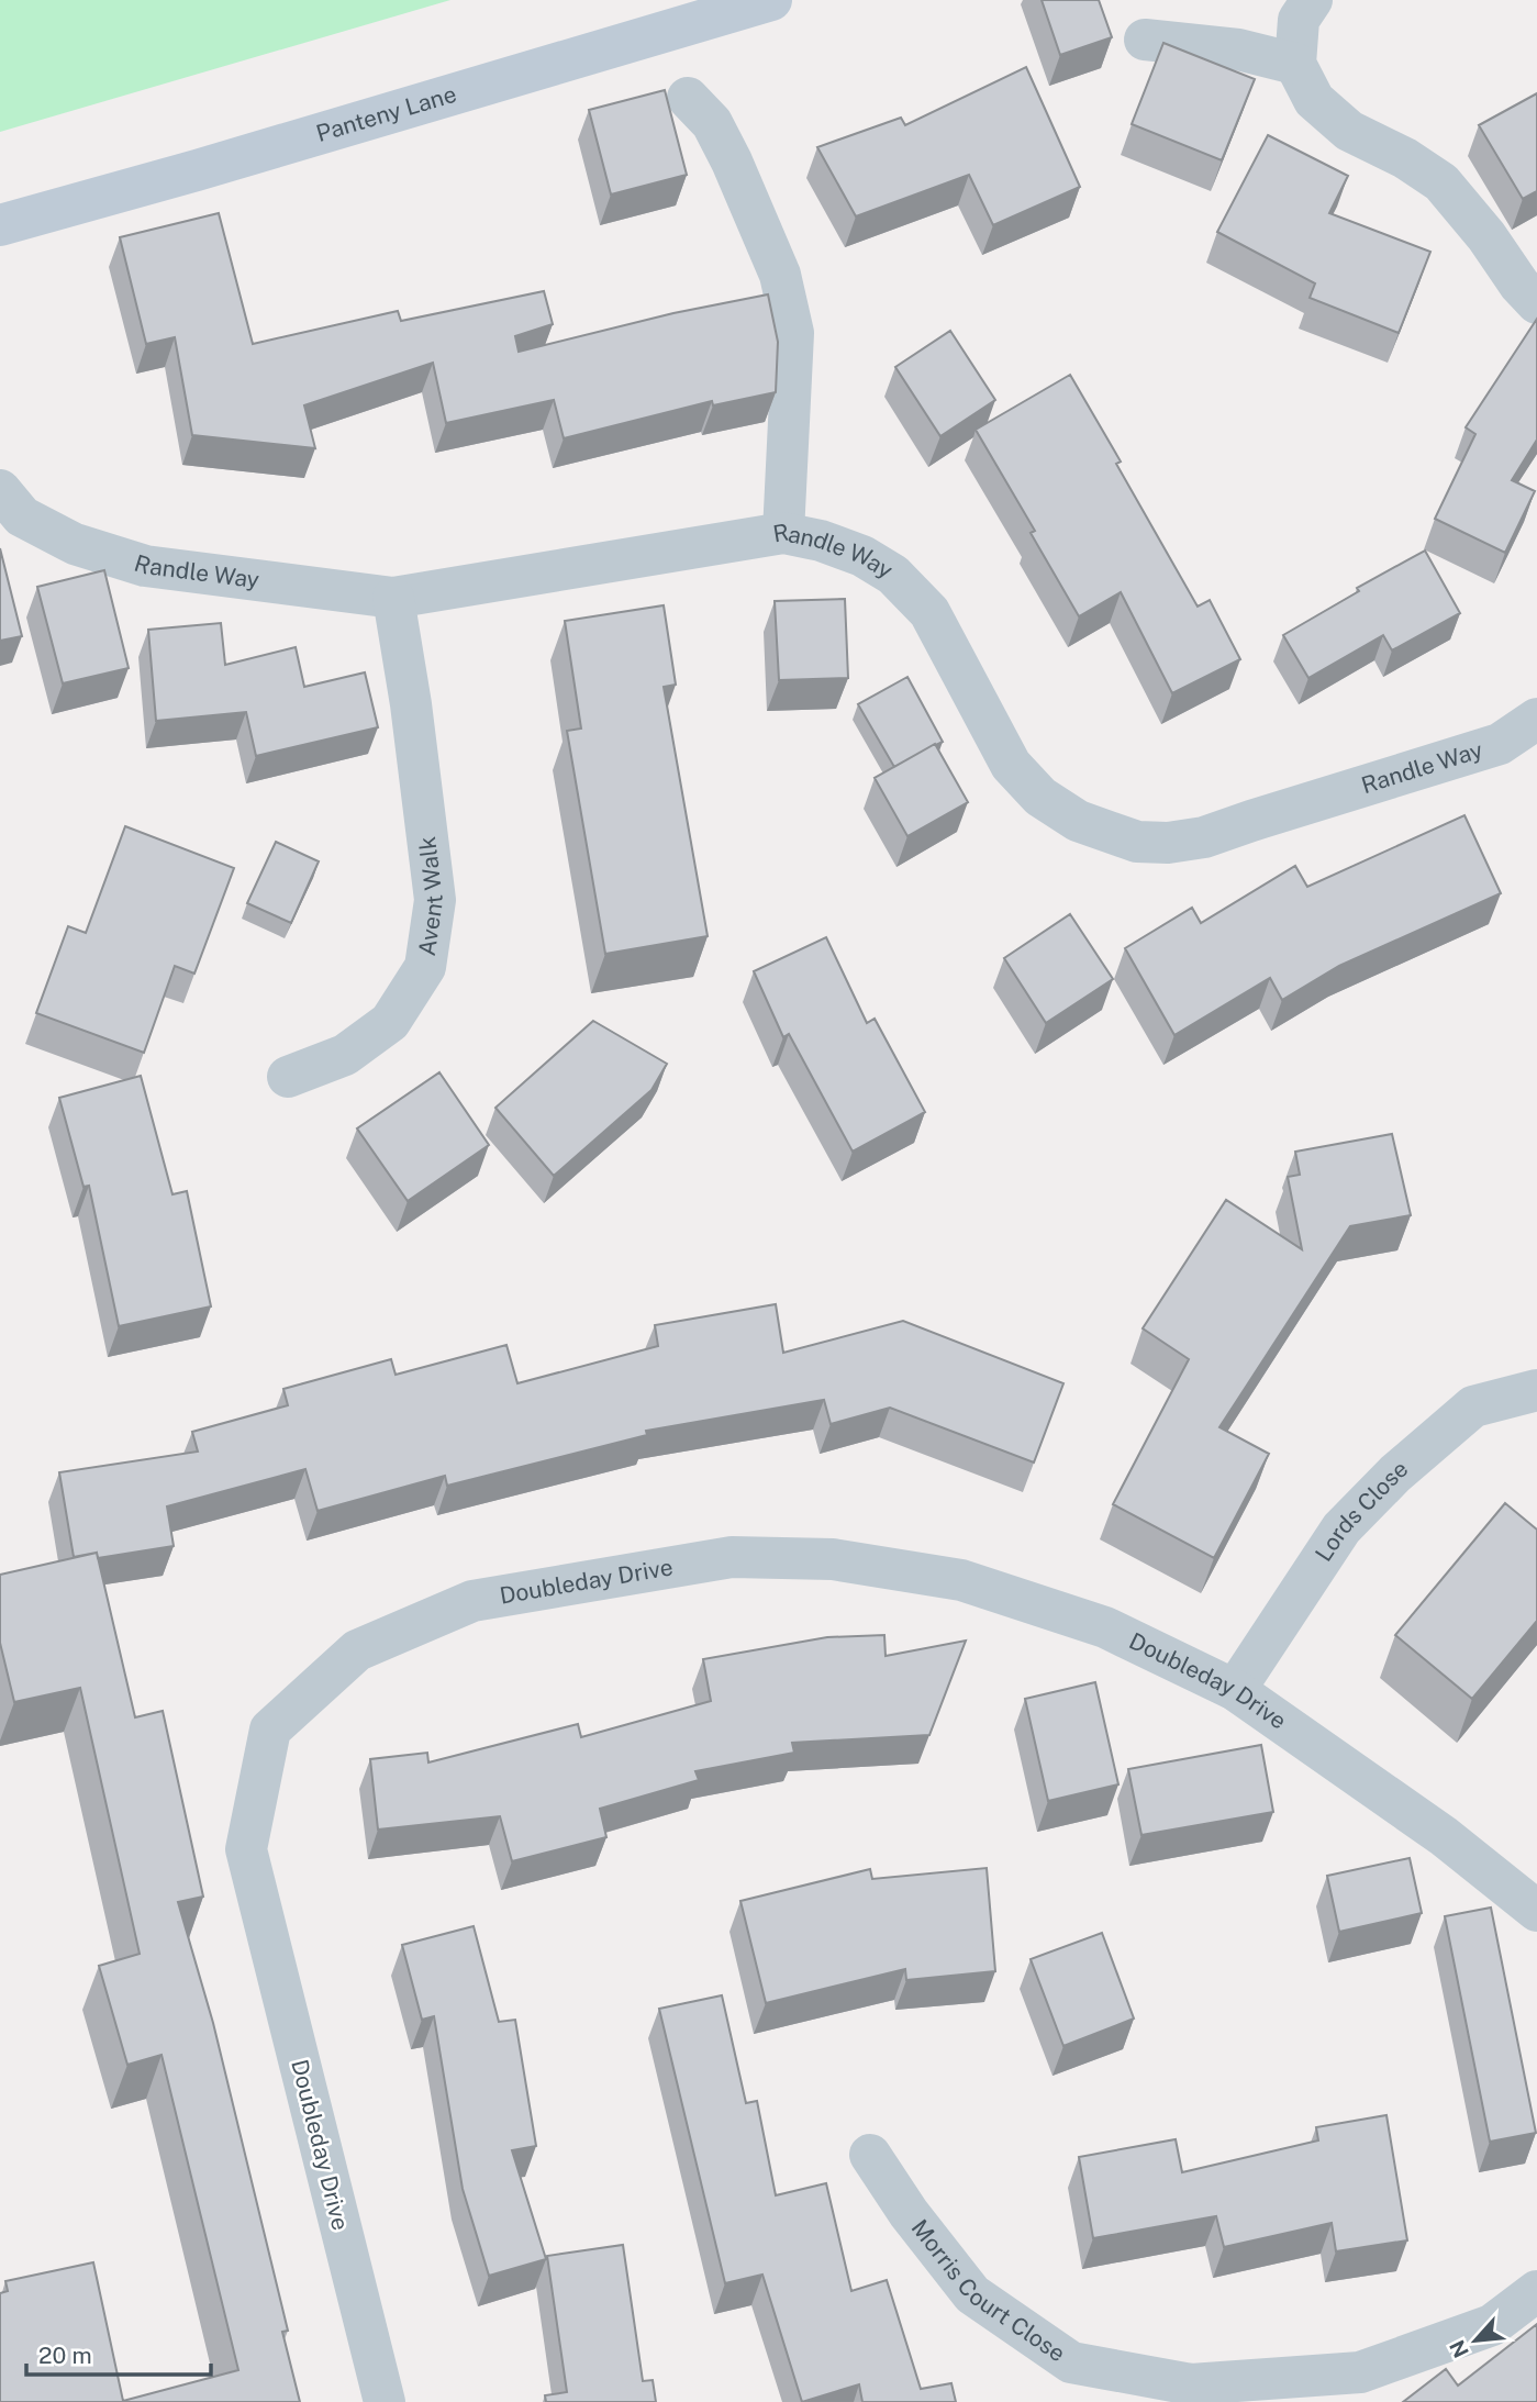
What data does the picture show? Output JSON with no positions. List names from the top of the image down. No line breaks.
{"streets":{"street":["Panteny Lane","Randle Way","Avent Walk","Lords Close","Doubleday Drive","Morris Court Close"]},"crossings":[["Randle Way","Avent Walk"],["Lords Close","Doubleday Drive"]],"scale_bar":"20 m","north":"bottom left"}
